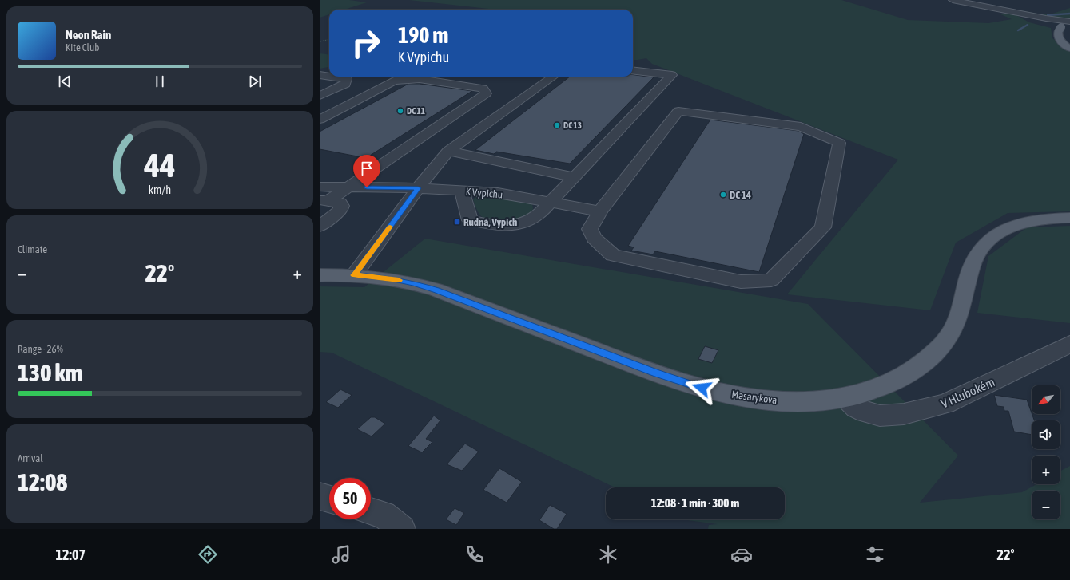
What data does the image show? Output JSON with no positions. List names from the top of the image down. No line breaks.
{"streets":{"main road":["Masarykova"],"street":["K Vypichu","V Hlubokém"]},"crossings":[["V Hlubokém","Masarykova"]],"places":{"other":["DC 11","DC 13","DC 14"],"transit":["Rudná, Vypich"]},"north":"bottom left","page":{"turn":["190 m","K Vypichu"],"song":["Neon Rain","Kite Club"],"tile":["Climate",["Range · 26%","130 km"],["Arrival","12:08"]],"heat":["−","22°","+"],"map_buttons":["+","−"],"limit":"50","trip":"12:08 · 1 min · 300 m","tabs":["12:07","22°"],"gauge":["44","km/h"]}}
